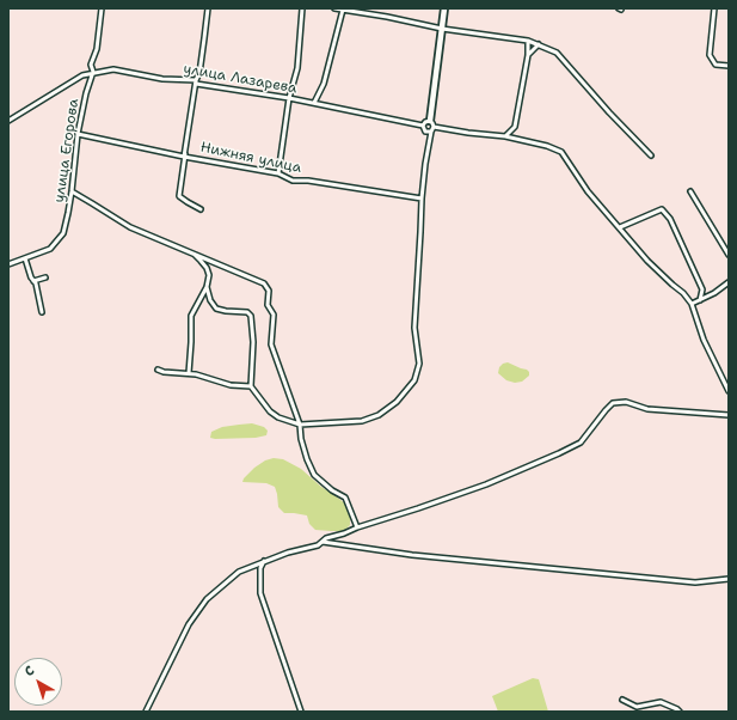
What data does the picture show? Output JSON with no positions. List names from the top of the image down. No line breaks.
{"streets":{"street":["улица Лазарева","улица Егорова","Нижняя улица"]},"crossings":[["улица Лазарева","улица Егорова"],["улица Егорова","Нижняя улица"]],"north":"top left"}
